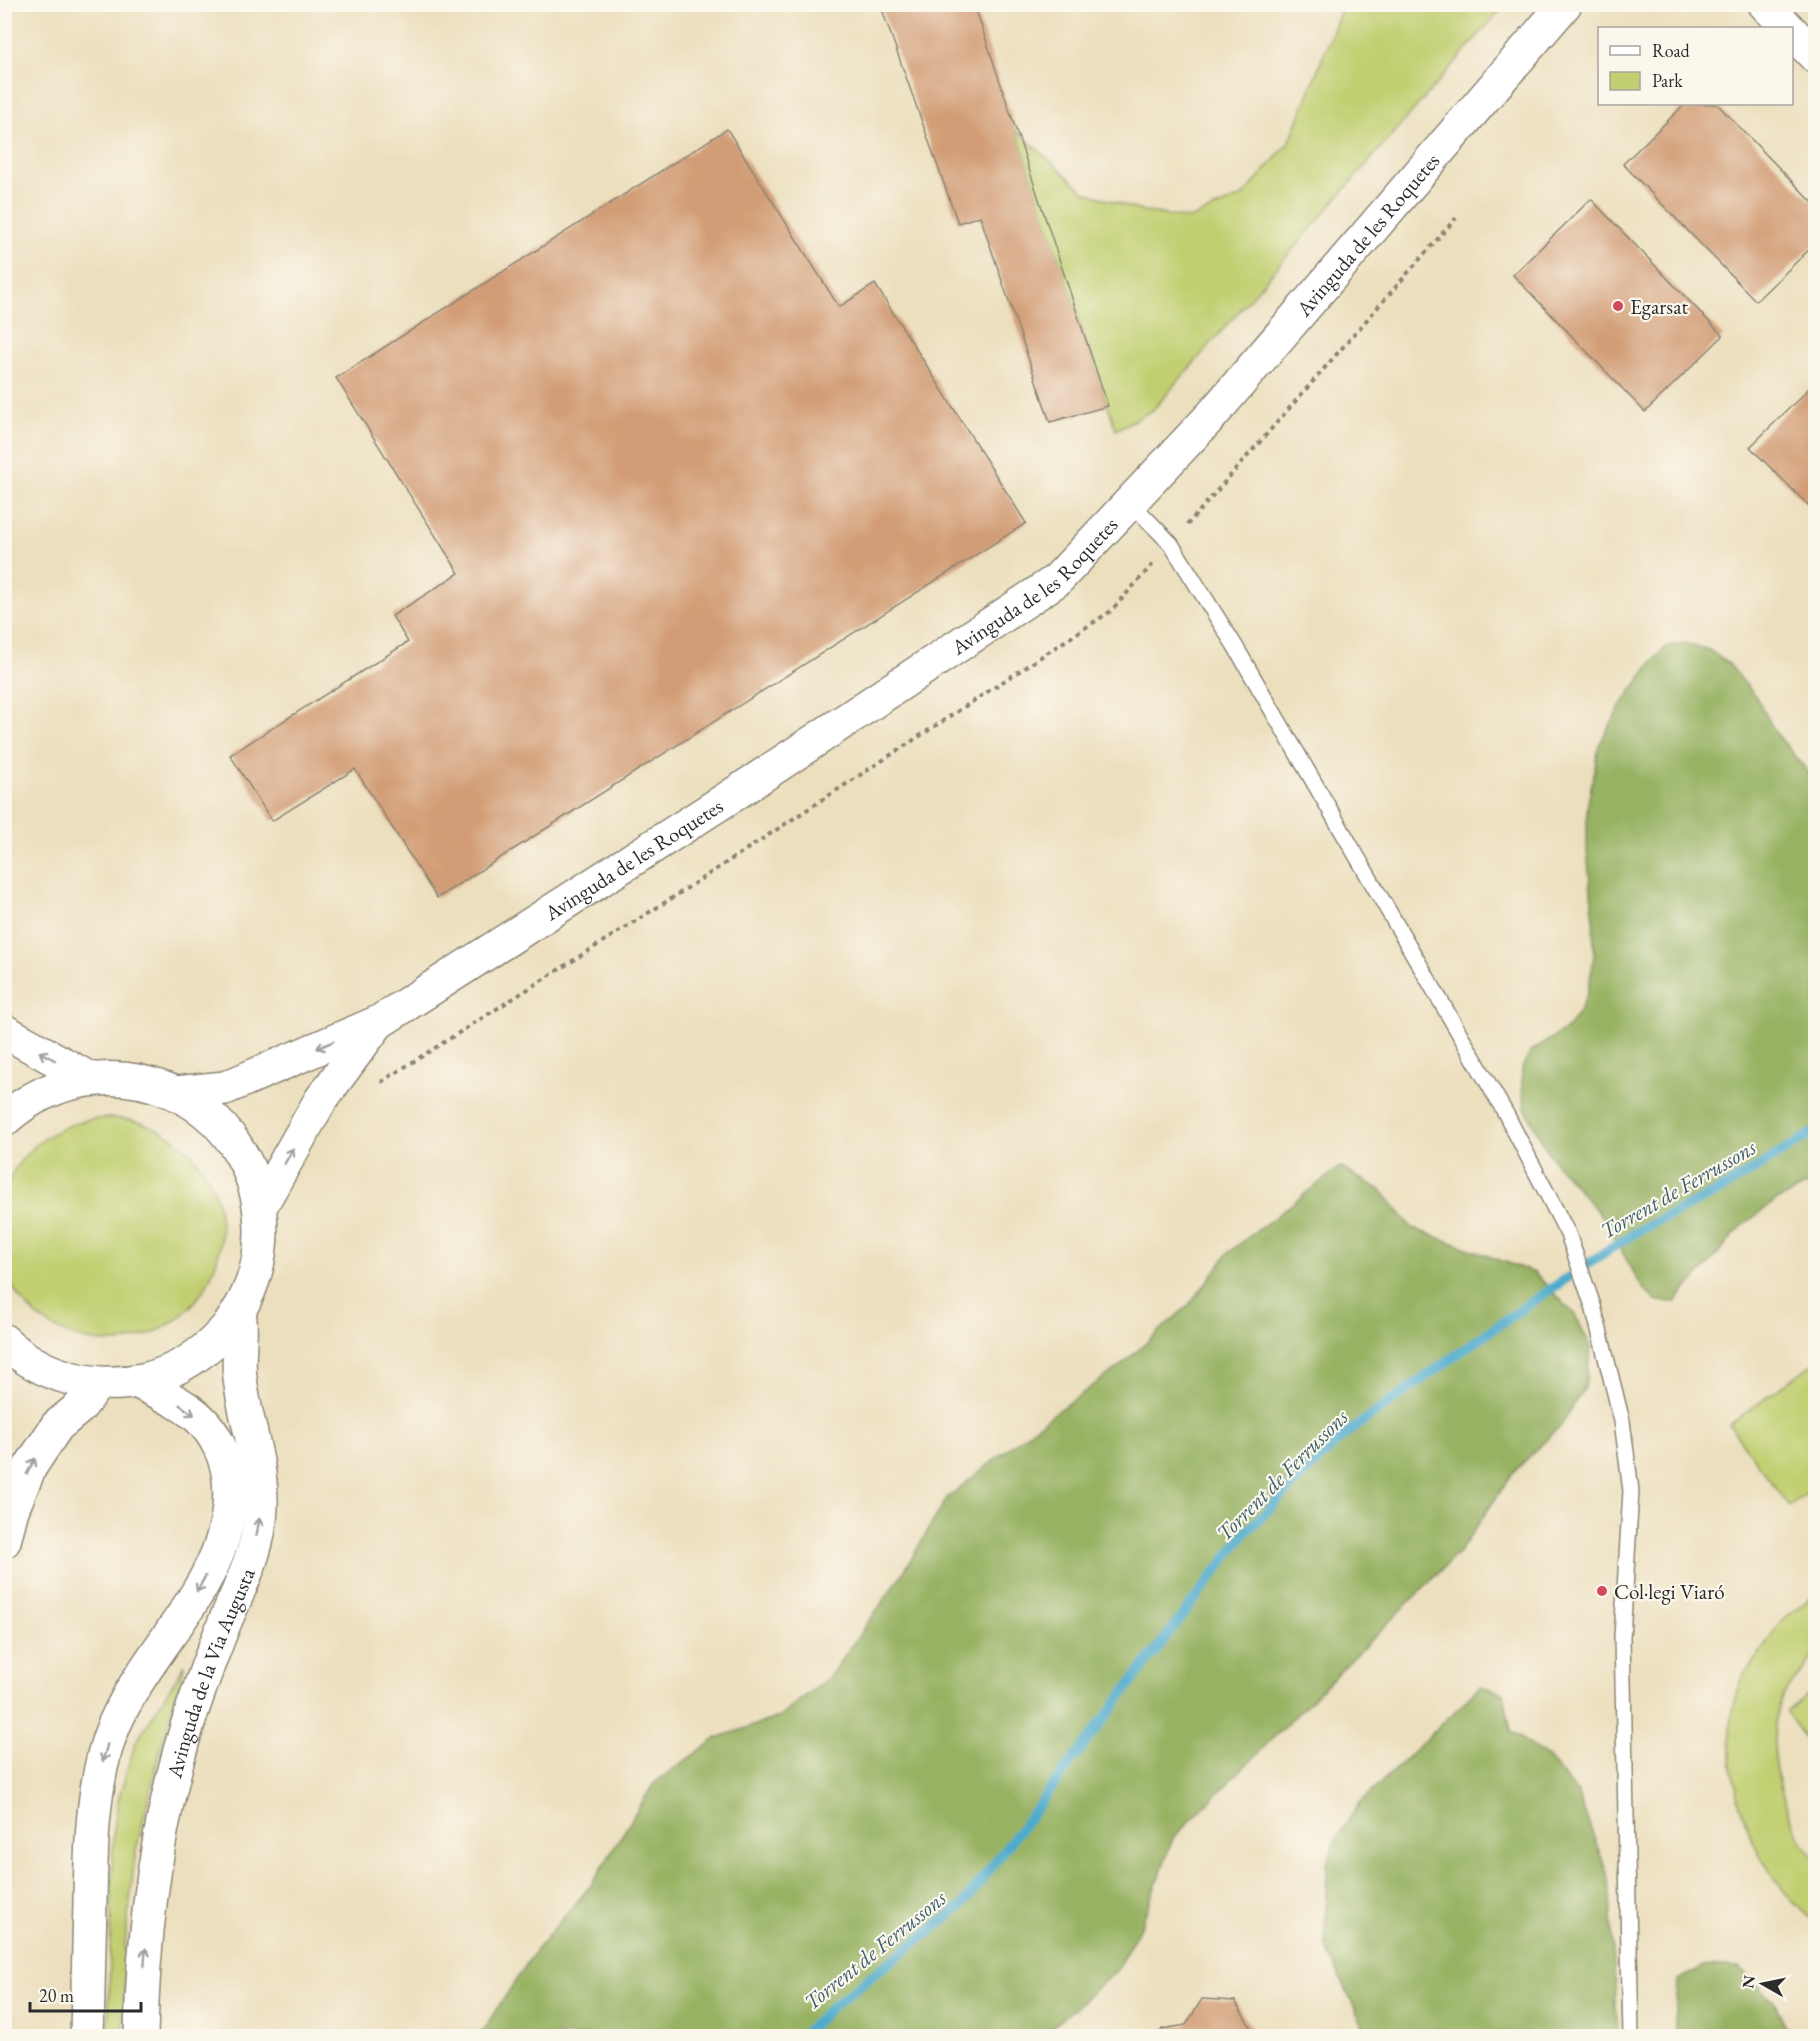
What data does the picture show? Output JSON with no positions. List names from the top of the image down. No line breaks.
{"streets":{"main road":["Avinguda de les Roquetes","Avinguda de la Via Augusta"]},"water":["Torrent de Ferrussons"],"places":["Egarsat","Col·legi Viaró"],"legend":["Road","Park"],"scale_bar":"20 m","north":"left"}
